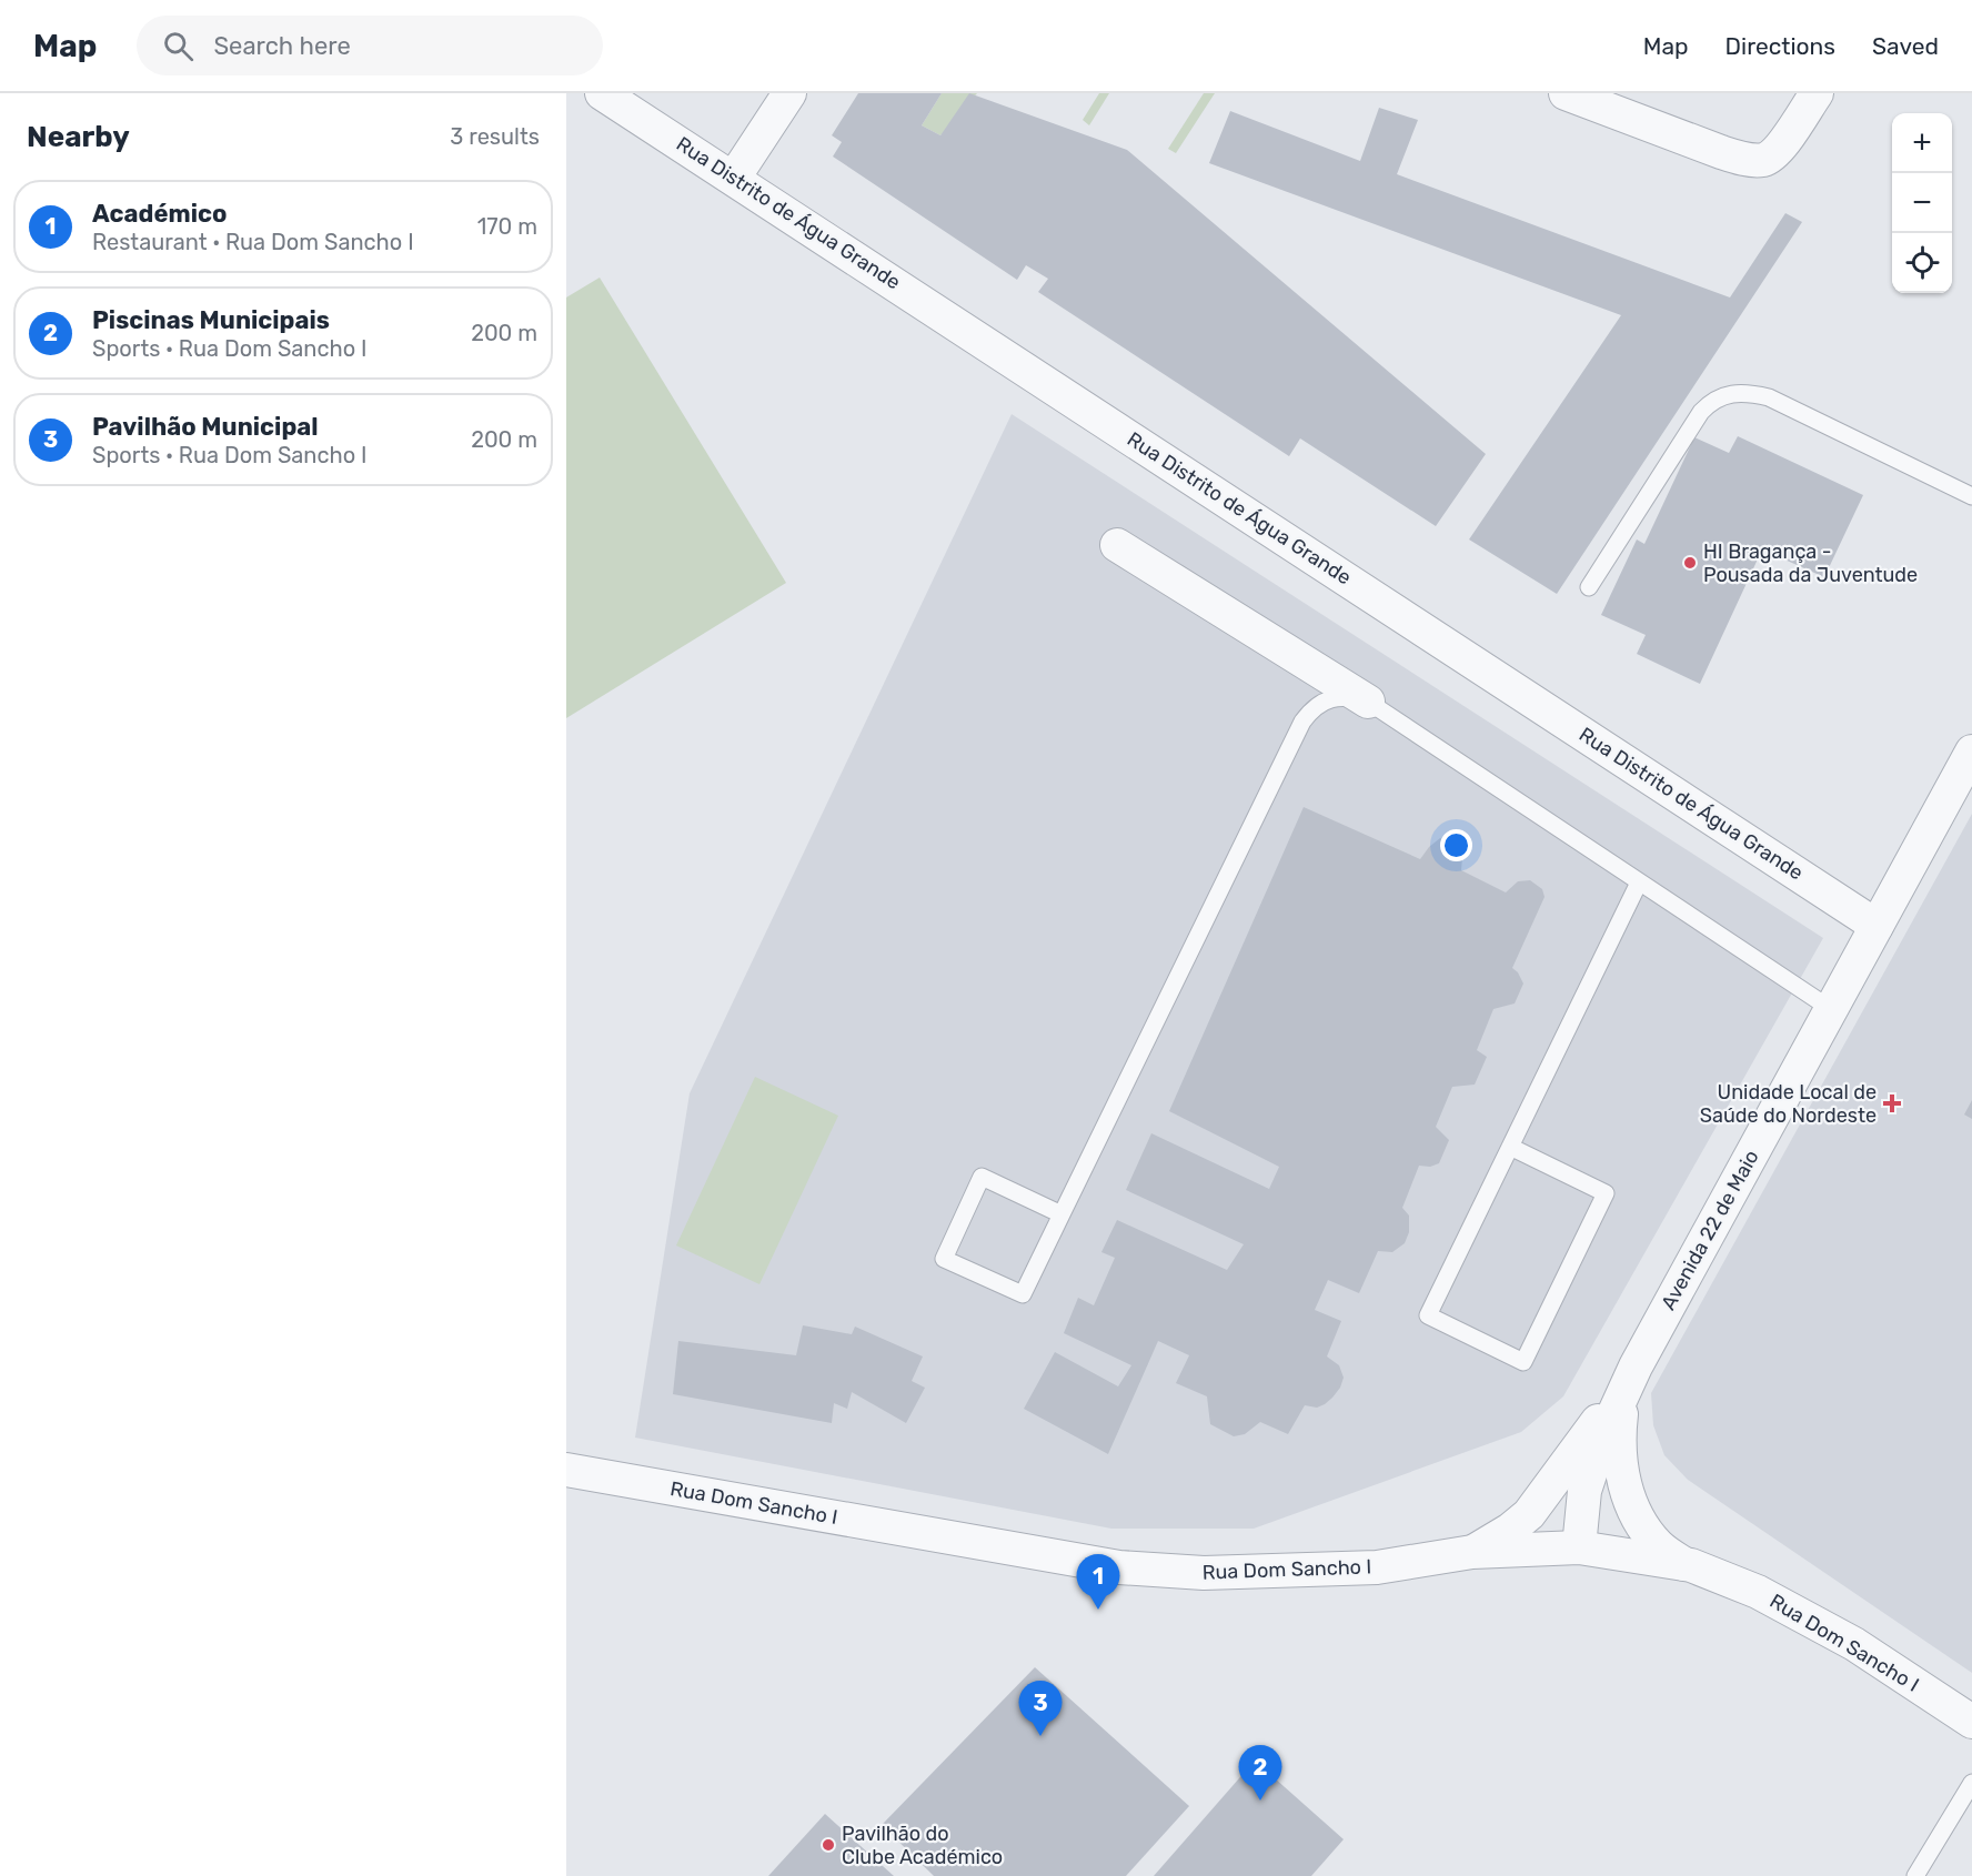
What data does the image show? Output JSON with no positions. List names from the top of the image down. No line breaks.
{"streets":{"street":["Rua Distrito de Água Grande","Avenida 22 de Maio","Rua Dom Sancho I"]},"crossings":[["Rua Distrito de Água Grande","Avenida 22 de Maio"],["Avenida 22 de Maio","Rua Dom Sancho I"]],"places":{"other":["HI Bragança - Pousada da Juventude","Pavilhão do Clube Académico"],"health":["Unidade Local de Saúde do Nordeste"]},"page":{"header":"Map","search":"Search here","nav":["Map","Directions","Saved"],"heading":["Nearby","3 results"],"map_buttons":["+","−"],"list":[{"mark":"1","name":"Académico","note":"Restaurant · Rua Dom Sancho I","value":"170 m"},{"mark":"2","name":"Piscinas Municipais","note":"Sports · Rua Dom Sancho I","value":"200 m"},{"mark":"3","name":"Pavilhão Municipal","note":"Sports · Rua Dom Sancho I","value":"200 m"}],"pins":["1","3","2"]}}
